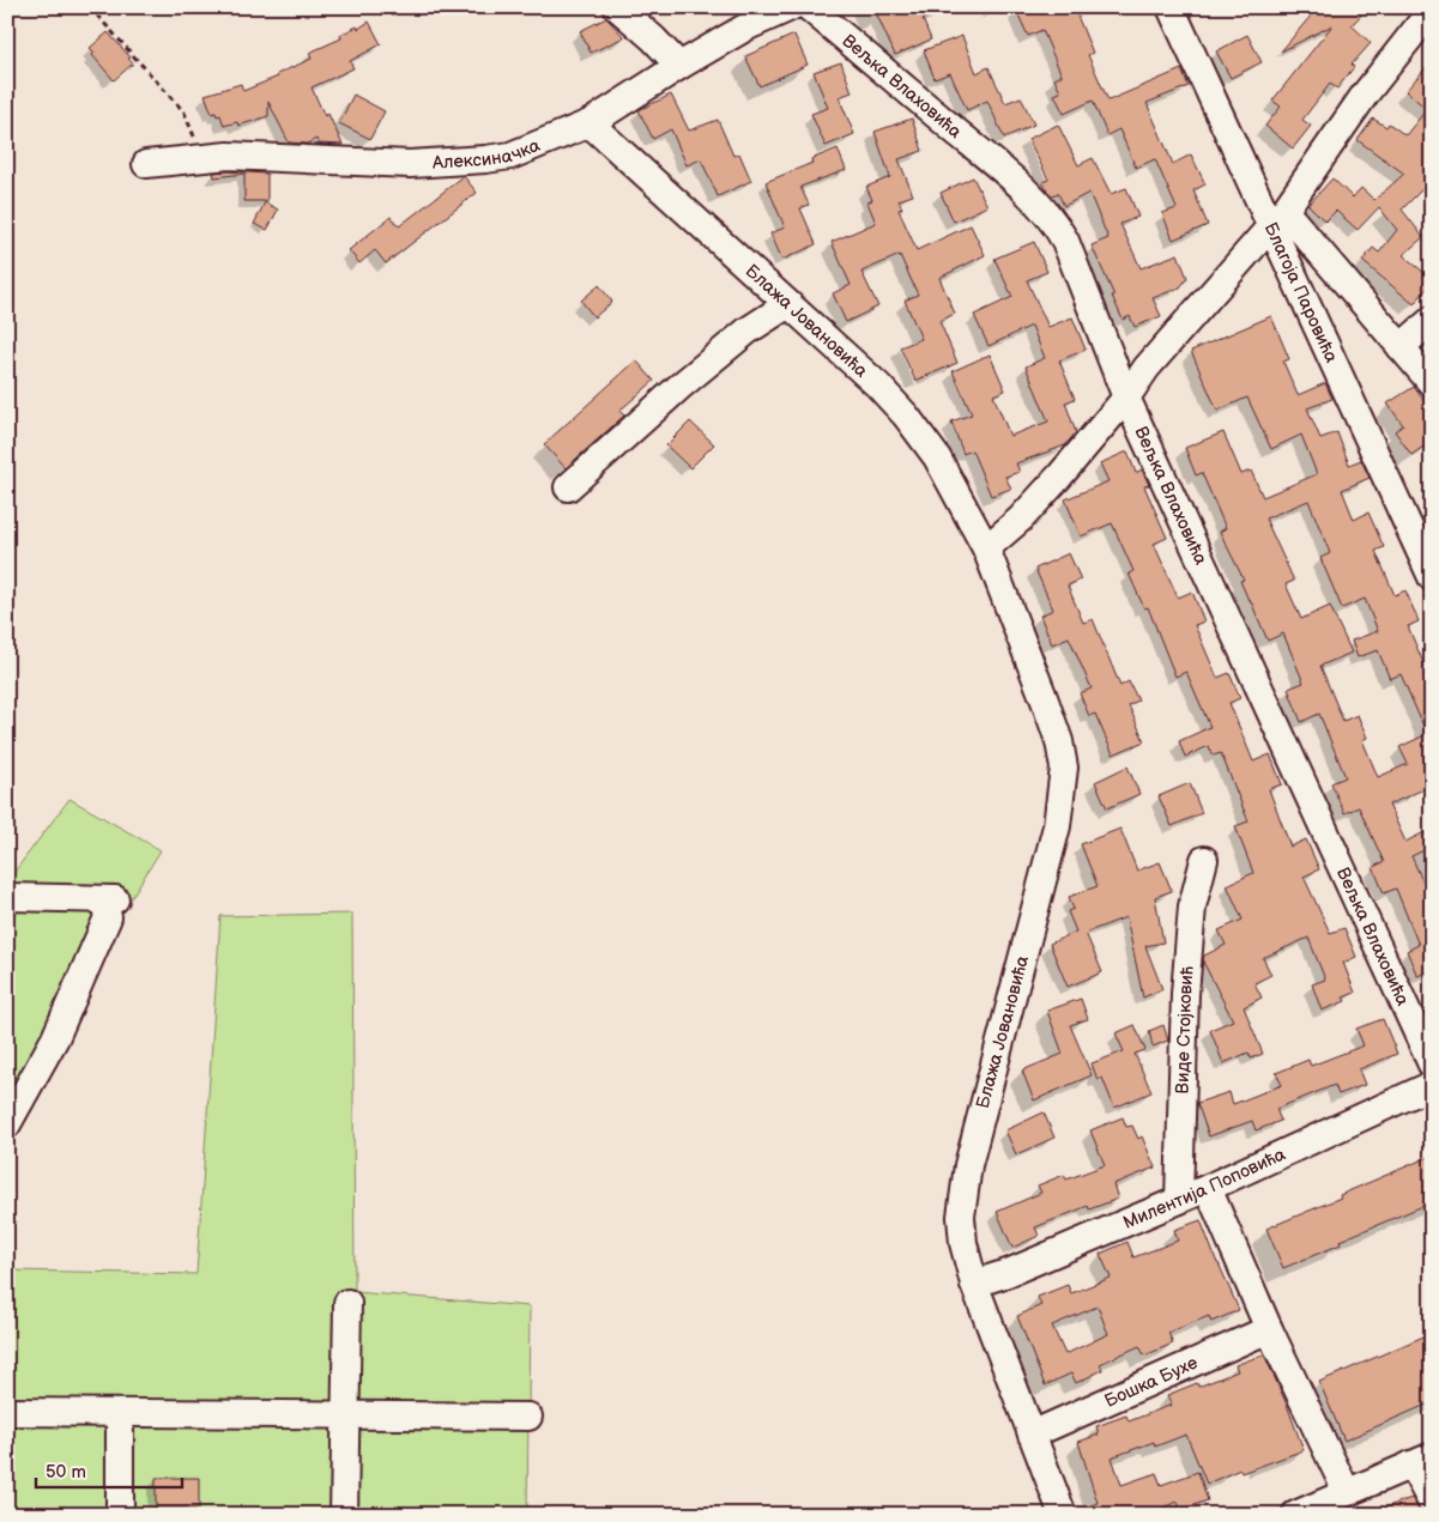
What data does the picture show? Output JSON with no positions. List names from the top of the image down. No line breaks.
{"streets":{"street":["Вељка Влаховића","Алексиначка","Благоја Паровића","Блажа Јовановића","Виде Стојковић","Милентија Поповића","Бошка Бухе"]},"crossings":[["Алексиначка","Блажа Јовановића"],["Блажа Јовановића","Милентија Поповића"],["Блажа Јовановића","Бошка Бухе"],["Виде Стојковић","Милентија Поповића"]],"scale_bar":"50 m"}
